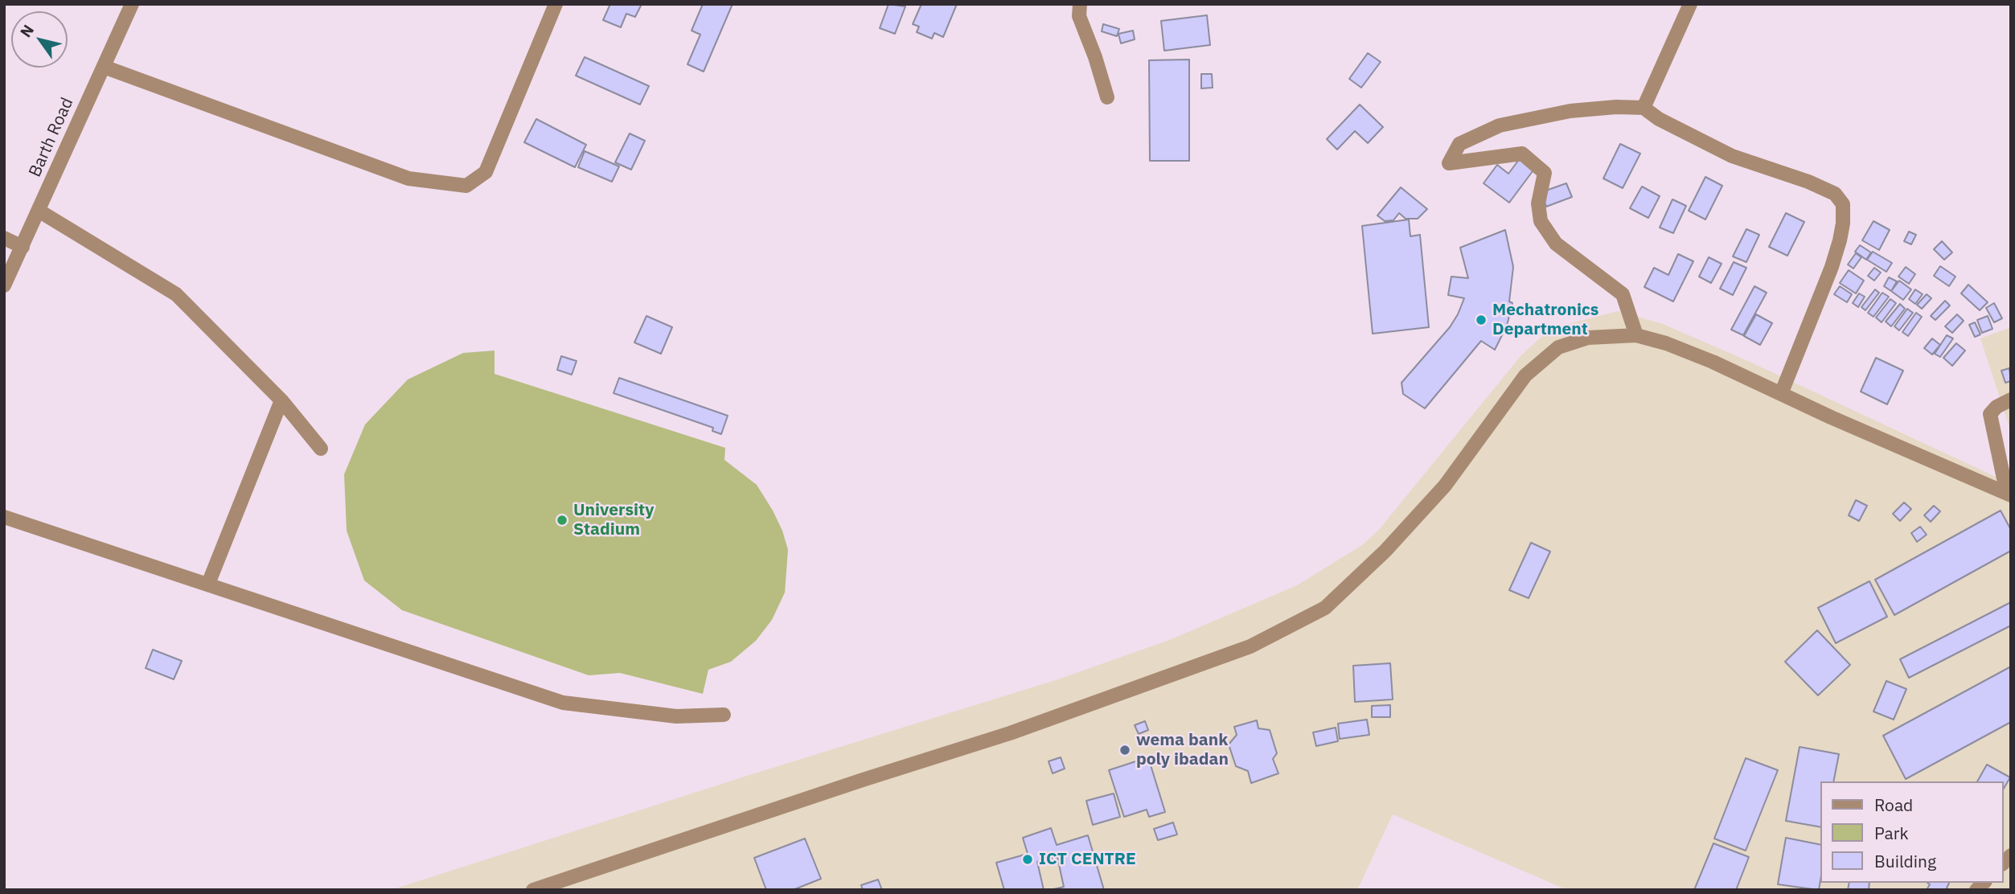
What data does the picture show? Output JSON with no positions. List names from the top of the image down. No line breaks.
{"streets":{"street":["Barth Road"]},"places":["Mechatronics Department","University Stadium","wema bank poly ibadan","ICT CENTRE"],"legend":["Road","Park","Building"],"north":"top left"}
